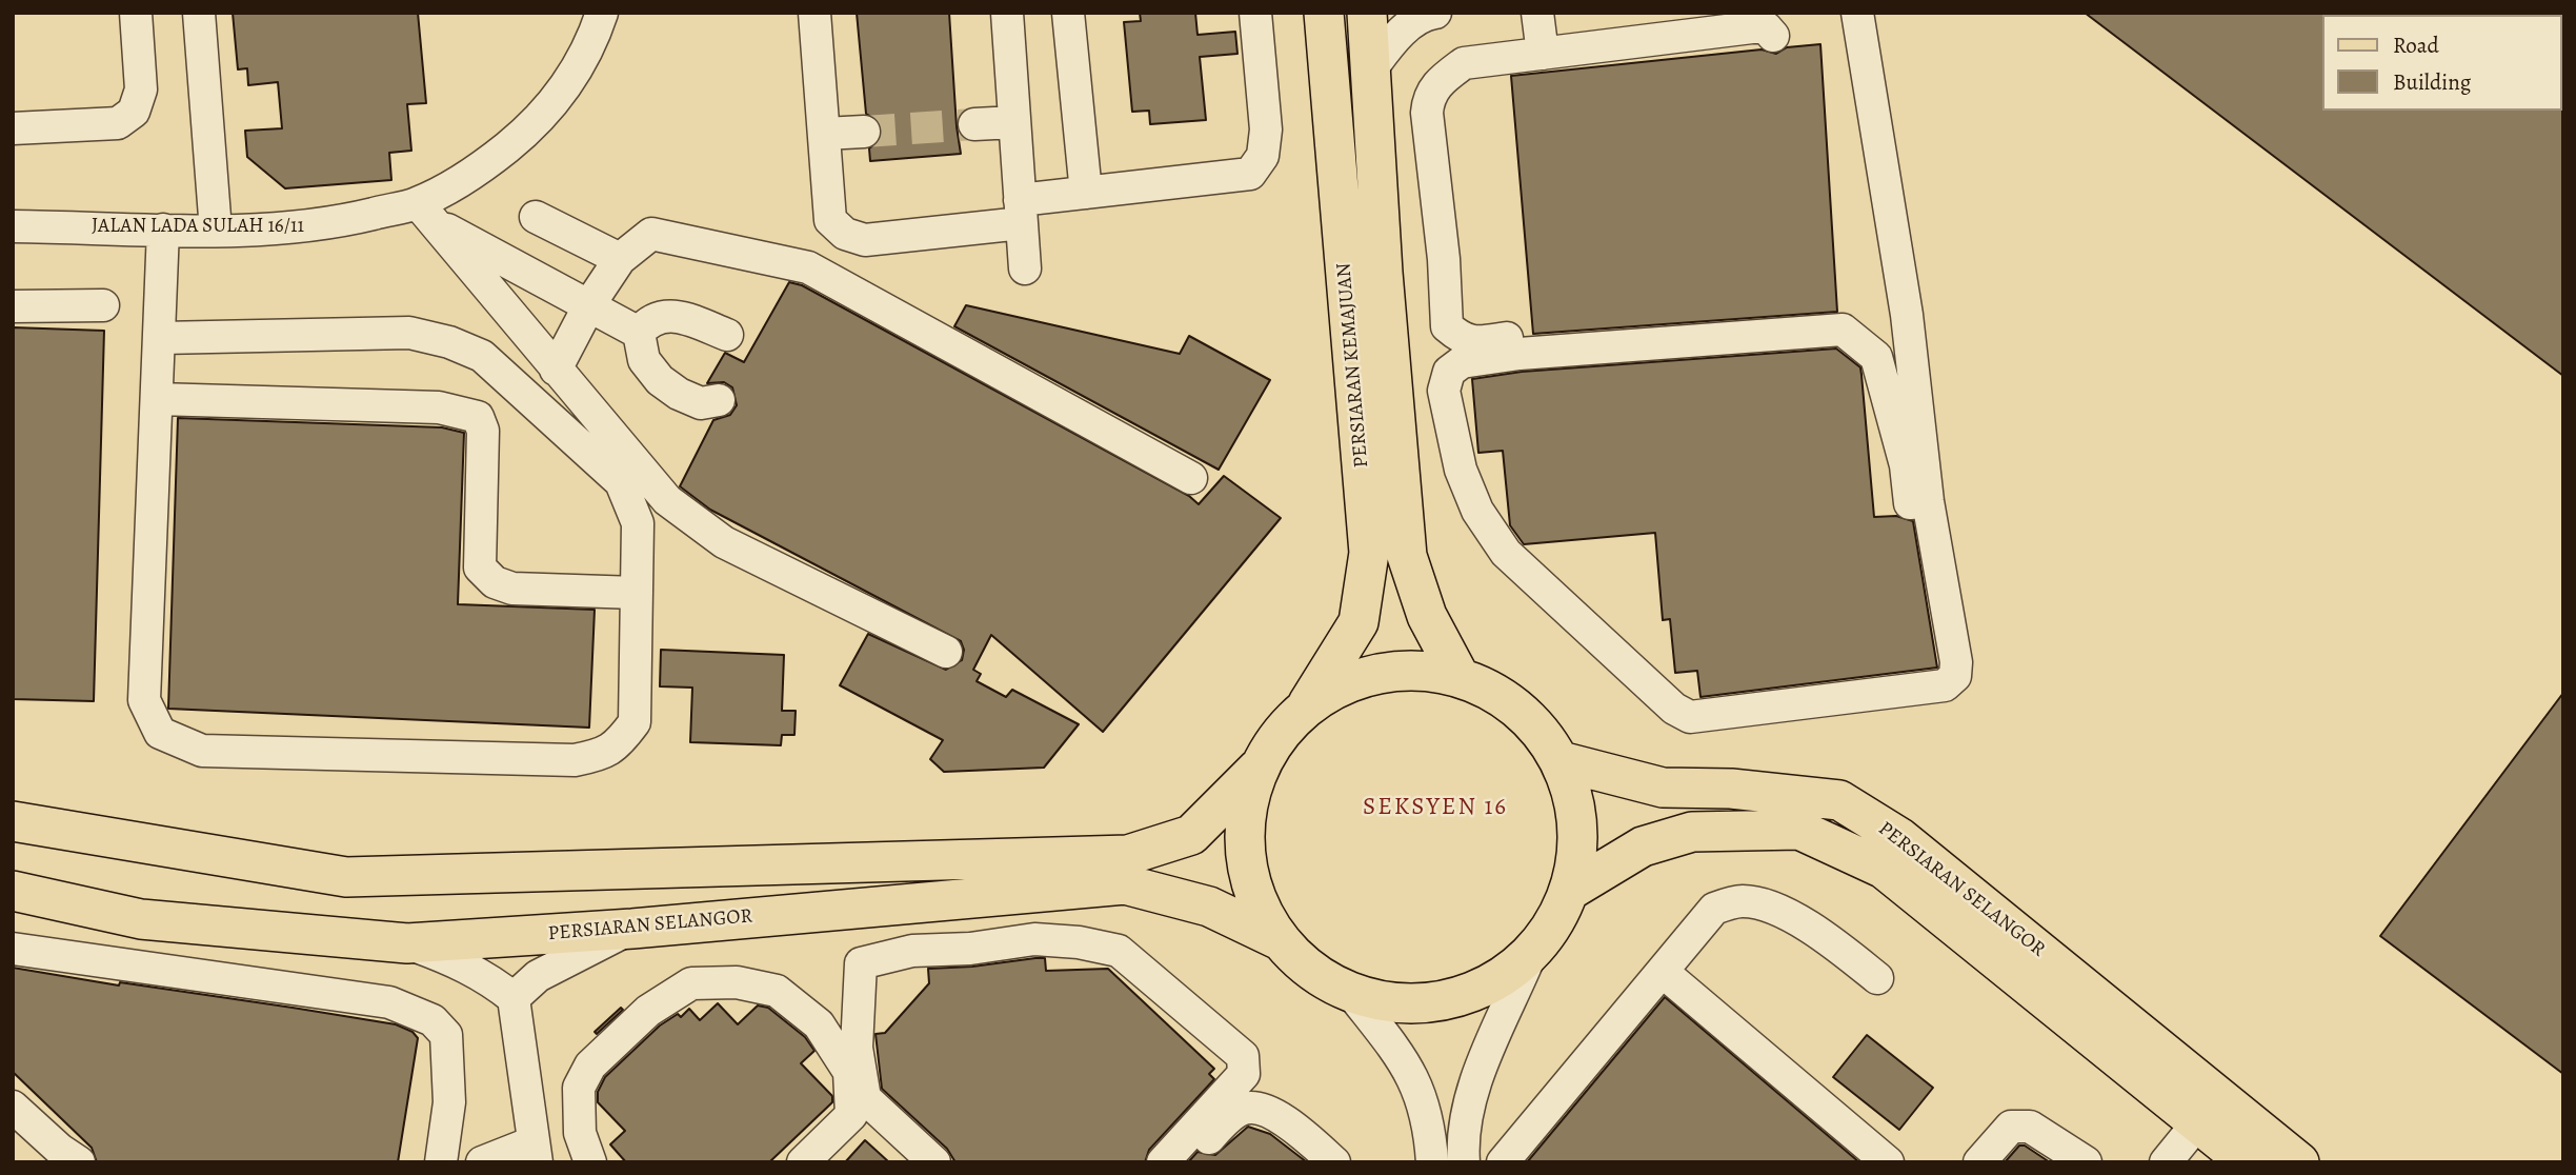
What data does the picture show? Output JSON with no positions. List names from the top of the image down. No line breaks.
{"streets":{"main road":["PERSIARAN KEMAJUAN","PERSIARAN SELANGOR"],"street":["JALAN LADA SULAH 16/11"]},"districts":["SEKSYEN 16"],"legend":["Road","Building"]}
